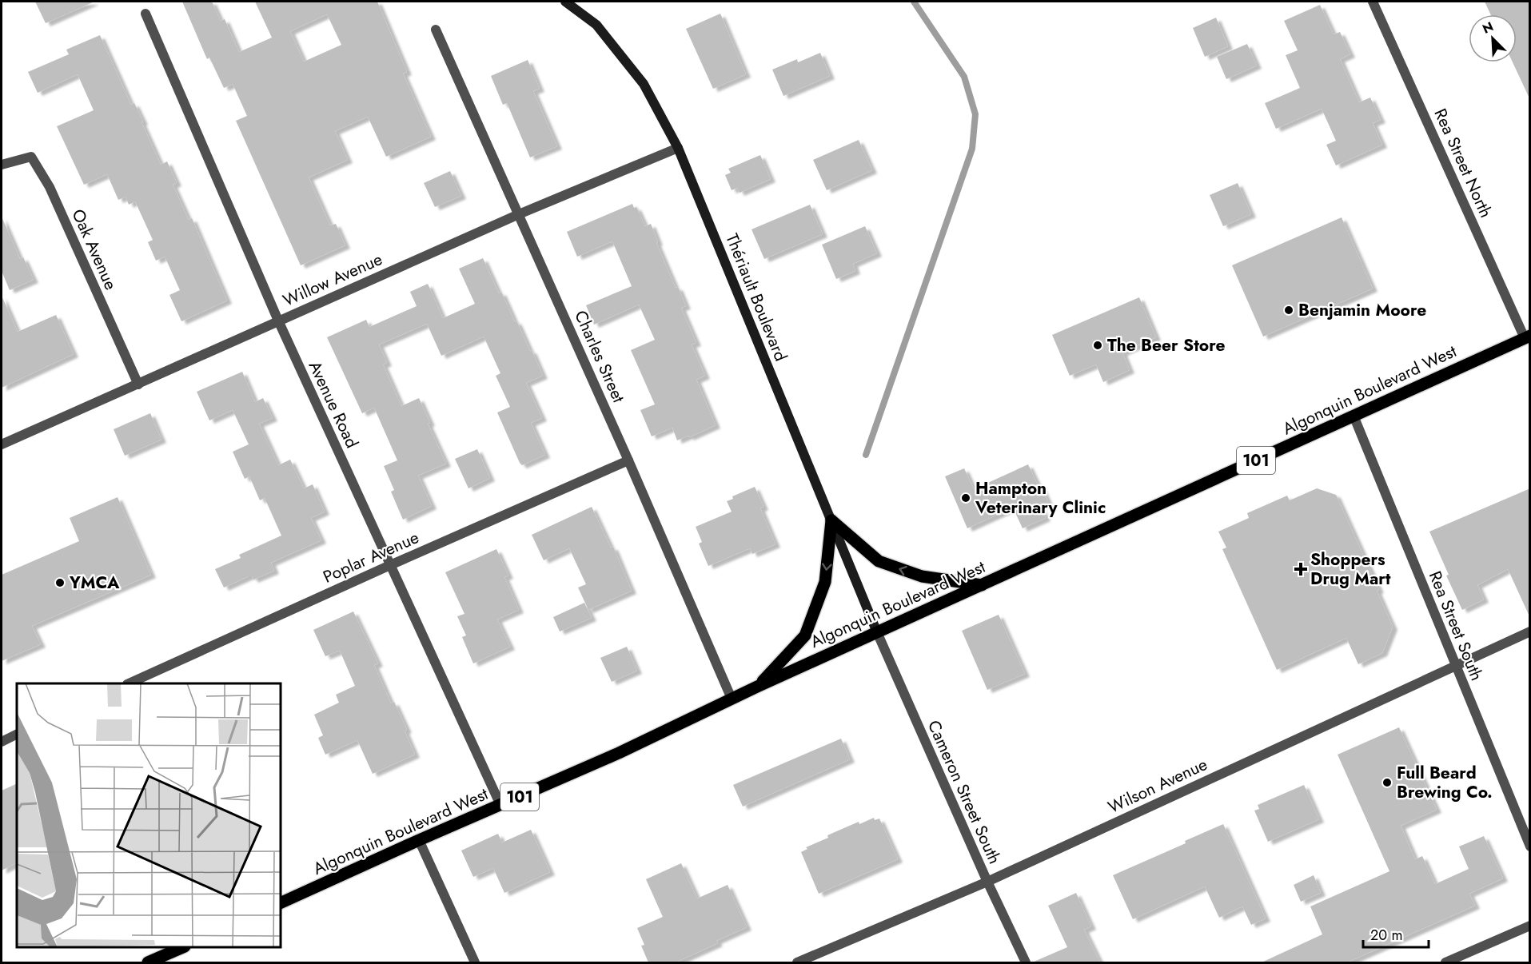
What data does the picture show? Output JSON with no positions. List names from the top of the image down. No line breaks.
{"streets":{"main road":["Thériault Boulevard","Algonquin Boulevard West","101"],"street":["Rea Street North","Oak Avenue","Willow Avenue","Charles Street","Avenue Road","Poplar Avenue","Rea Street South","Wilson Avenue","Cameron Street South"]},"crossings":[["Rea Street North","Algonquin Boulevard West"],["Oak Avenue","Willow Avenue"],["Willow Avenue","Thériault Boulevard"],["Willow Avenue","Charles Street"],["Willow Avenue","Avenue Road"],["Thériault Boulevard","Algonquin Boulevard West"],["Thériault Boulevard","Cameron Street South"],["Charles Street","Algonquin Boulevard West"],["Charles Street","Poplar Avenue"],["Algonquin Boulevard West","Avenue Road"],["Algonquin Boulevard West","Rea Street South"],["Algonquin Boulevard West","Cameron Street South"],["Avenue Road","Poplar Avenue"],["Rea Street South","Wilson Avenue"],["Wilson Avenue","Cameron Street South"]],"places":{"other":["Benjamin Moore","The Beer Store","Hampton Veterinary Clinic","YMCA","Full Beard Brewing Co."],"health":["Shoppers Drug Mart"]},"scale_bar":"20 m","north":"top left"}
